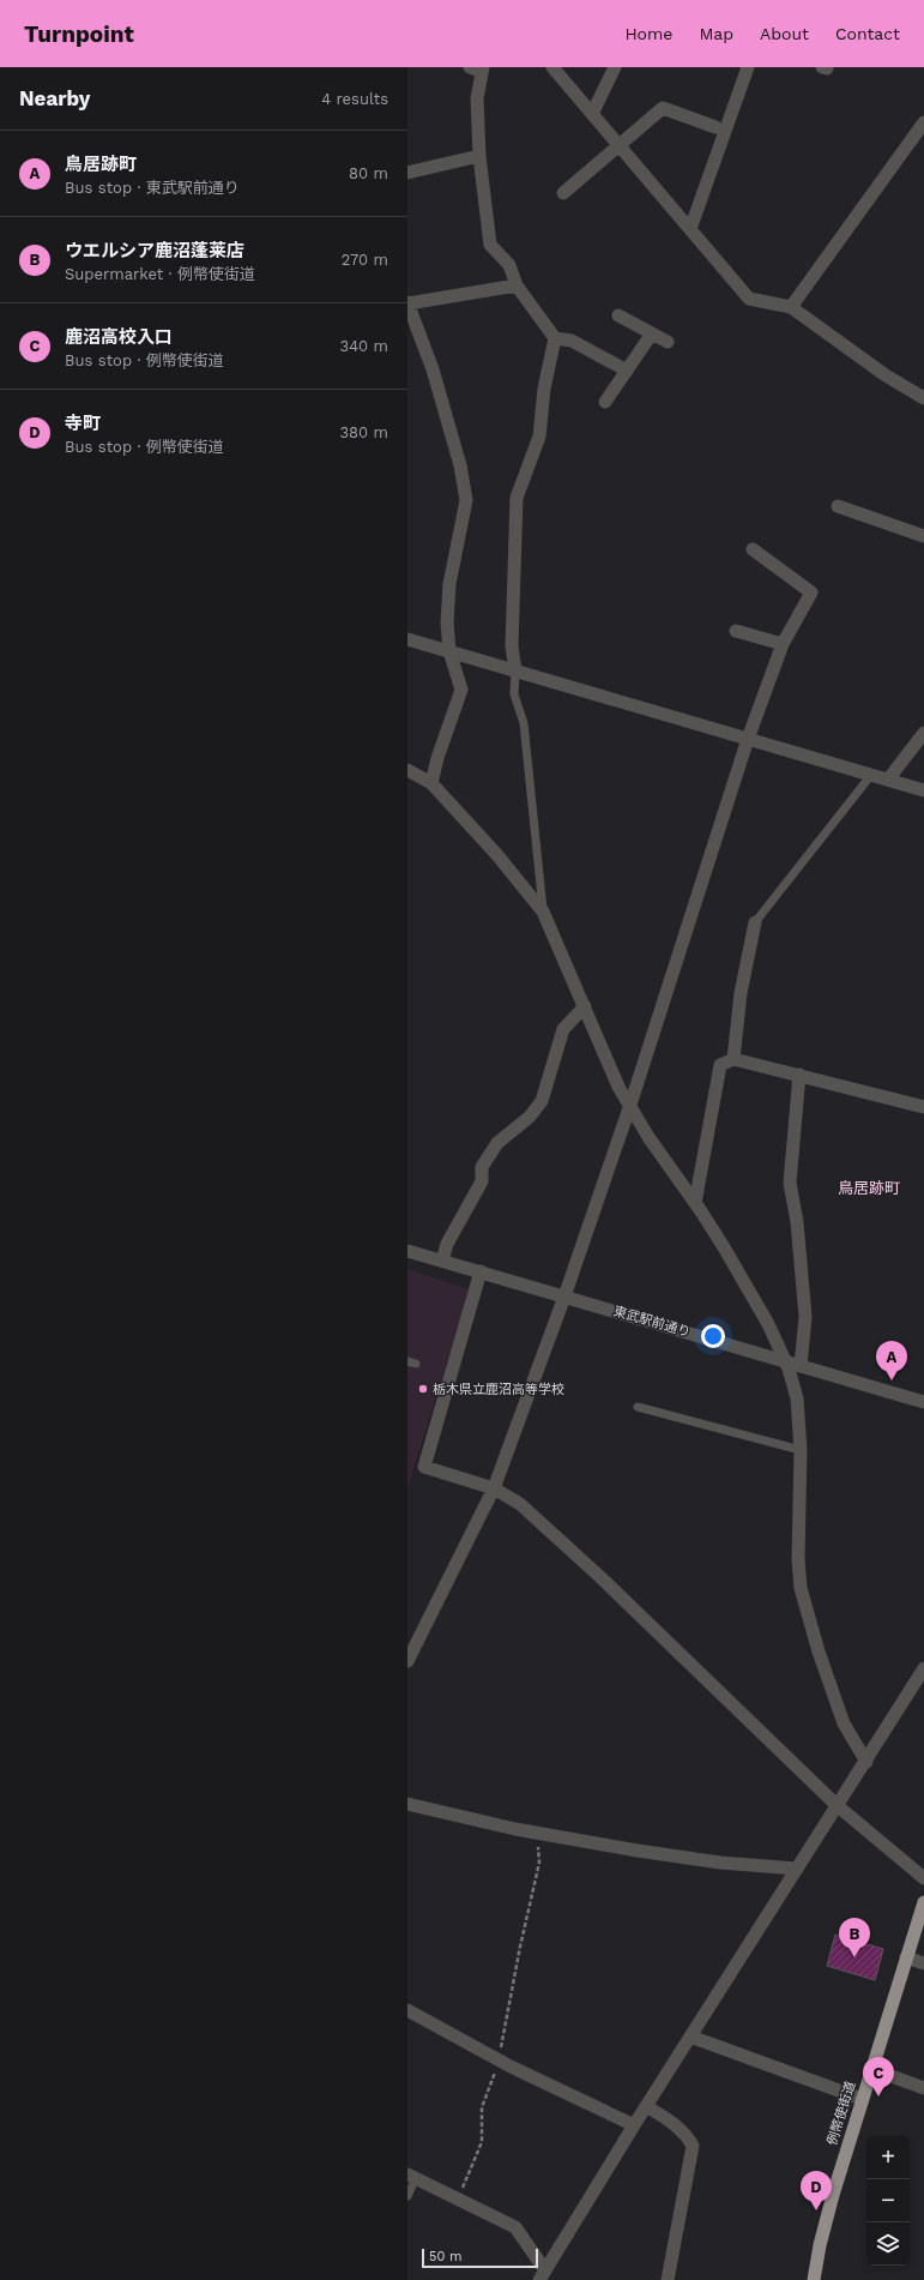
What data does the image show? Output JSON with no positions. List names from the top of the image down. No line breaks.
{"streets":{"highway":["例幣使街道"],"street":["東武駅前通り"]},"districts":["鳥居跡町"],"places":["栃木県立鹿沼高等学校"],"scale_bar":"50 m","page":{"header":"Turnpoint","nav":["Home","Map","About","Contact"],"heading":["Nearby","4 results"],"list":[{"mark":"A","name":"鳥居跡町","note":"Bus stop · 東武駅前通り","value":"80 m"},{"mark":"B","name":"ウエルシア鹿沼蓬莱店","note":"Supermarket · 例幣使街道","value":"270 m"},{"mark":"C","name":"鹿沼高校入口","note":"Bus stop · 例幣使街道","value":"340 m"},{"mark":"D","name":"寺町","note":"Bus stop · 例幣使街道","value":"380 m"}],"pins":["A","B","C","D"],"map_buttons":["+","−"],"scale":"50 m"}}
